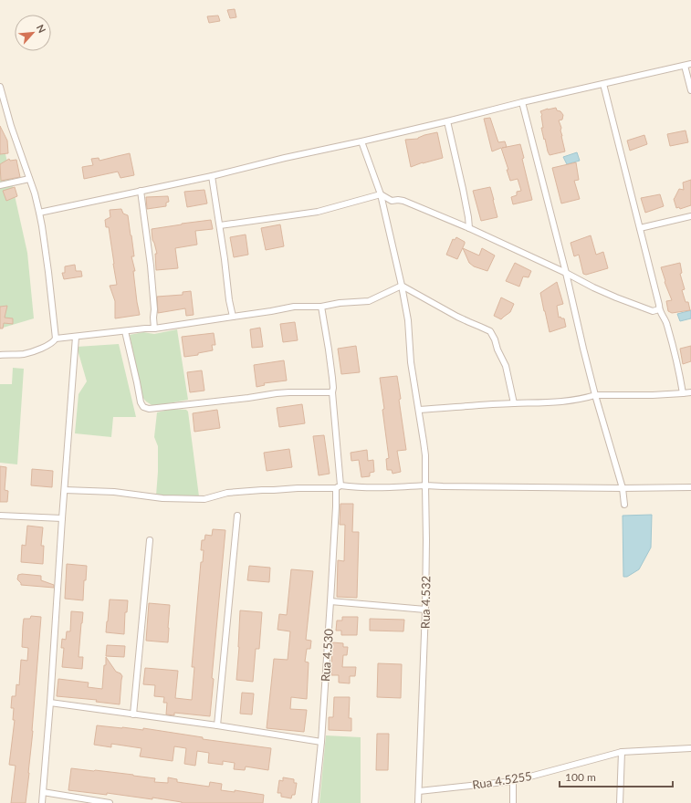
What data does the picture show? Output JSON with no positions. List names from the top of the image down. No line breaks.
{"streets":{"street":["Rua 4.532","Rua 4.530","Rua 4.5255"]},"crossings":[["Rua 4.532","Rua 4.5255"]],"scale_bar":"100 m","north":"top right"}
